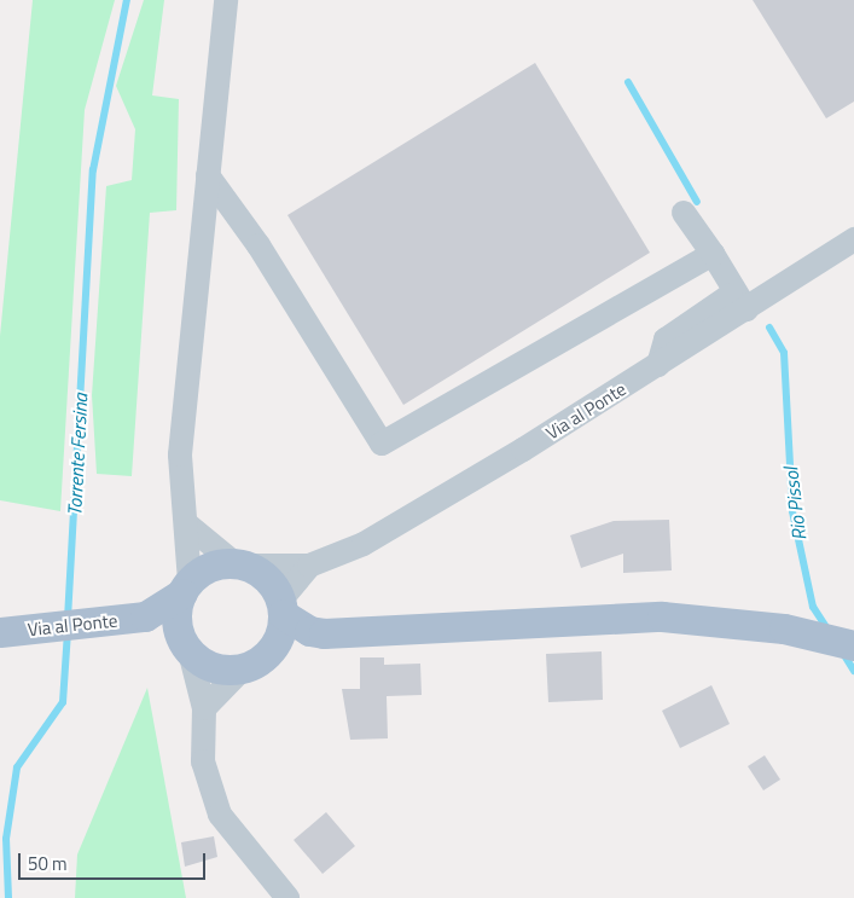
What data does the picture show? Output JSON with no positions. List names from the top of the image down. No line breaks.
{"streets":{"main road":["Via al Ponte"]},"water":["Torrente Fersina","Rio Pissol"],"scale_bar":"50 m"}
